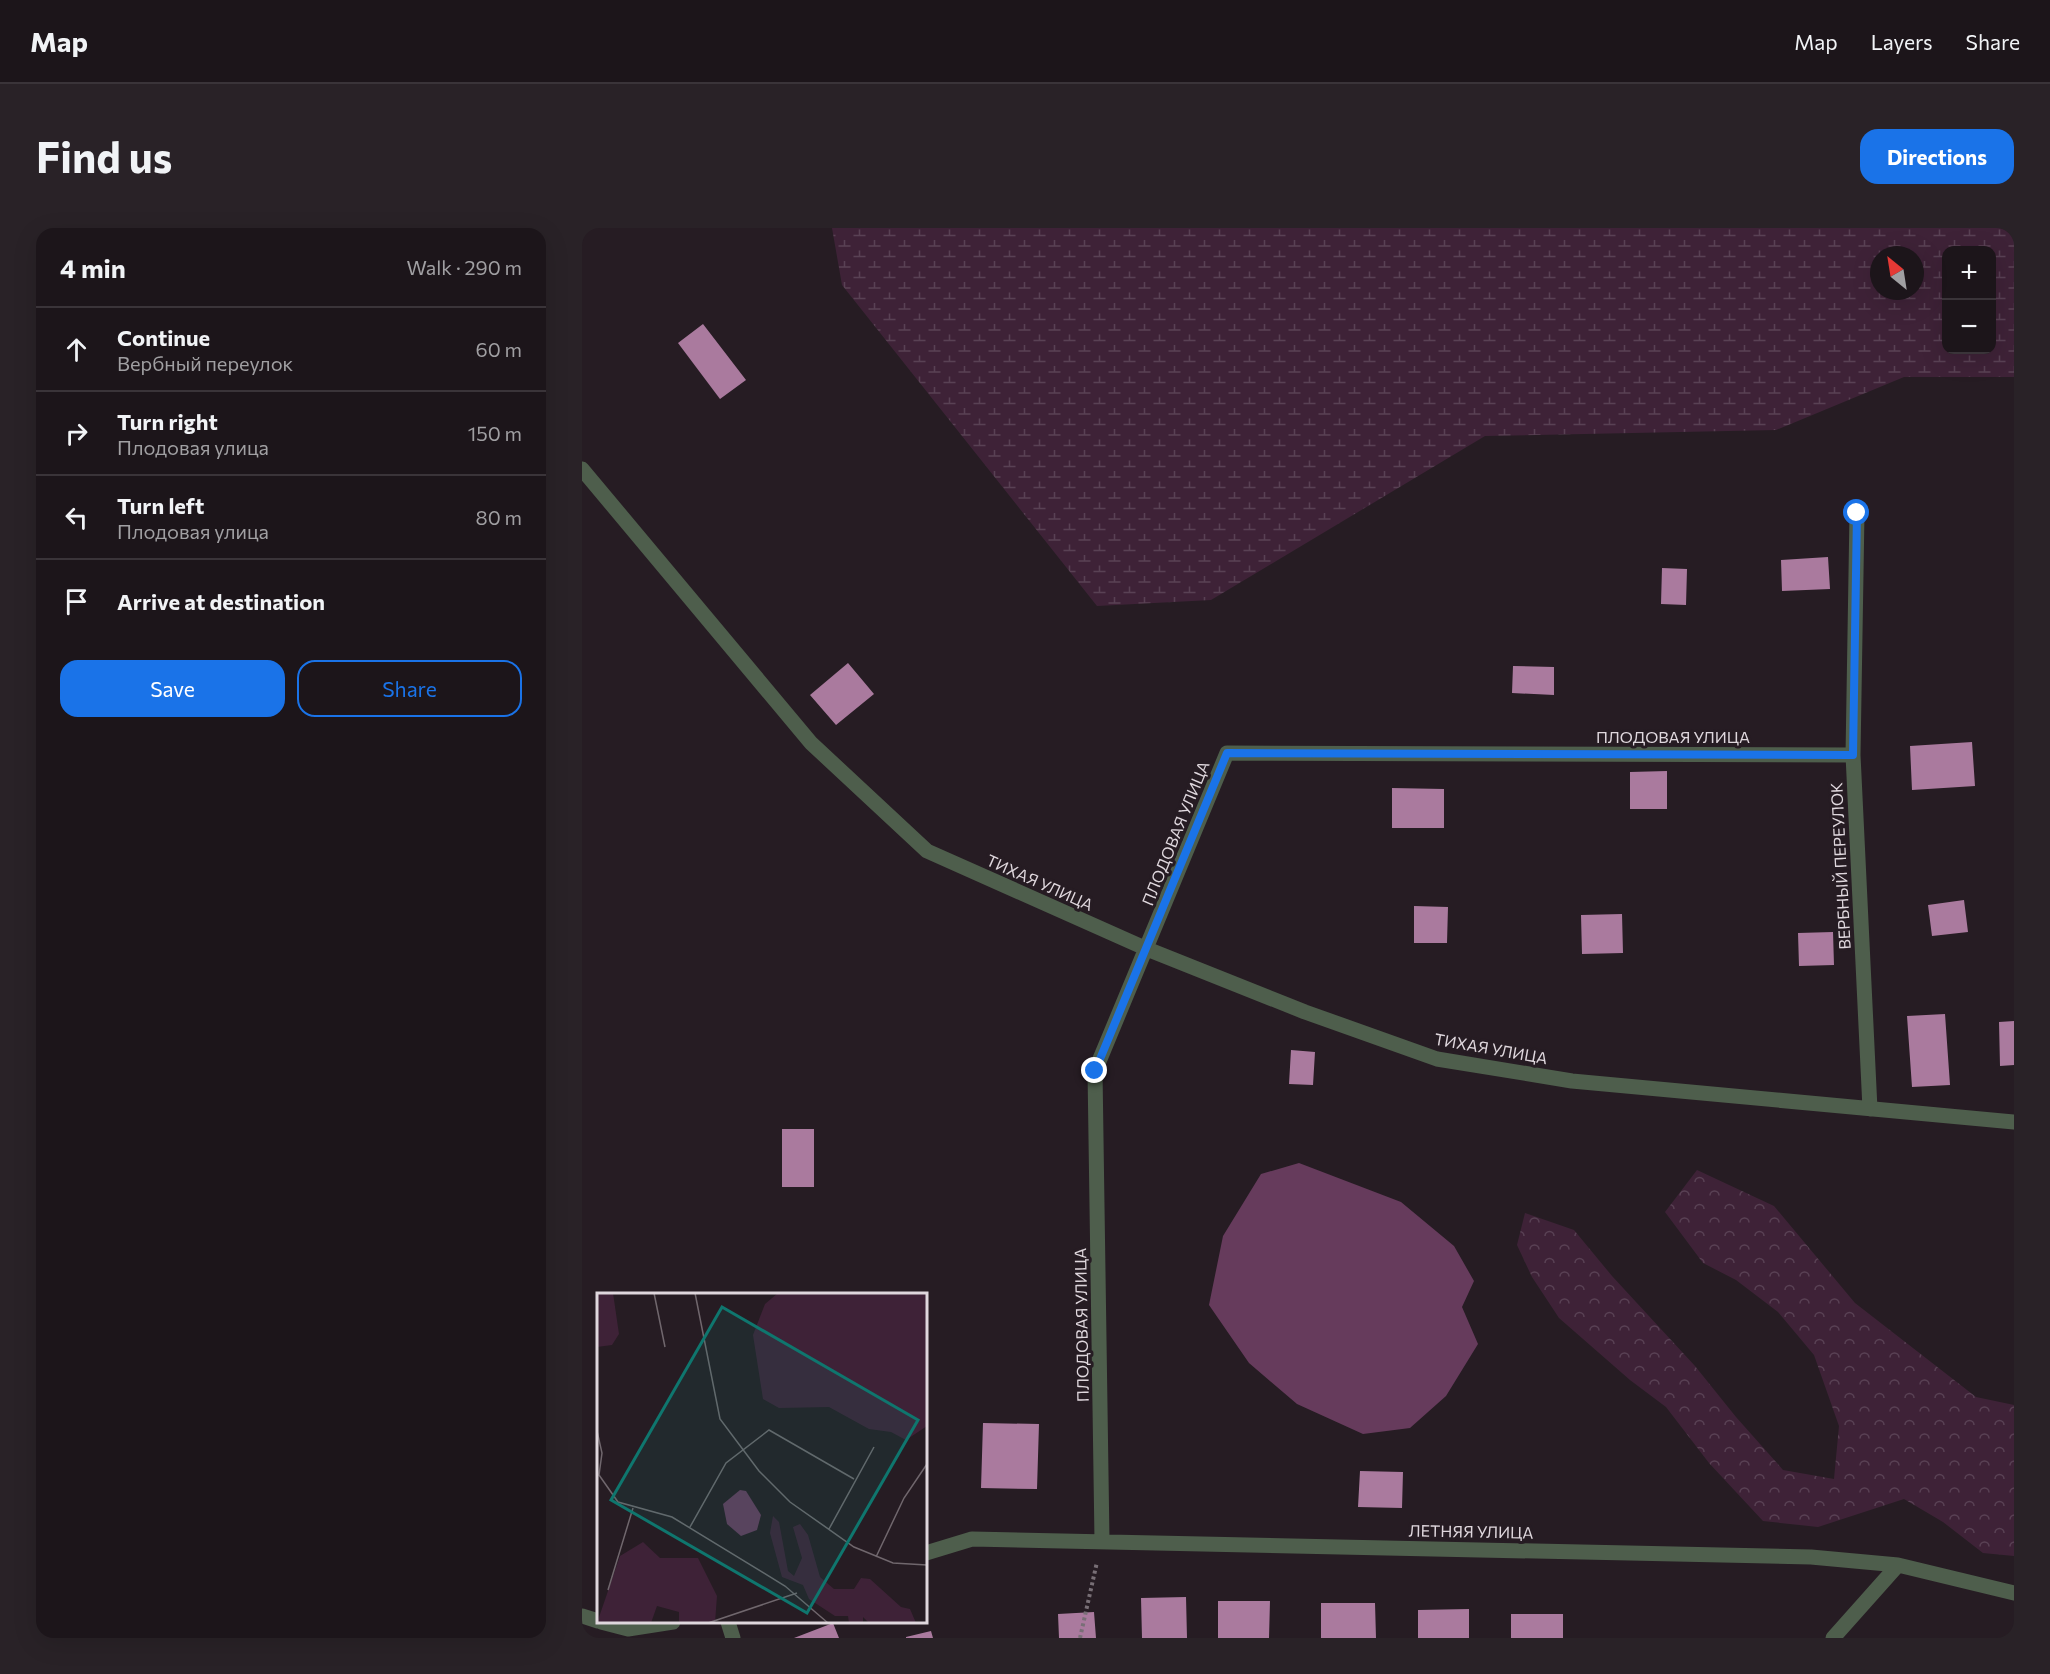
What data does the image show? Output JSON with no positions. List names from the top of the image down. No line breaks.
{"streets":{"street":["ПЛОДОВАЯ УЛИЦА","ВЕРБНЫЙ ПЕРЕУЛОК","ТИХАЯ УЛИЦА","ЛЕТНЯЯ УЛИЦА"]},"crossings":[["ПЛОДОВАЯ УЛИЦА","ВЕРБНЫЙ ПЕРЕУЛОК"],["ПЛОДОВАЯ УЛИЦА","ТИХАЯ УЛИЦА"],["ПЛОДОВАЯ УЛИЦА","ЛЕТНЯЯ УЛИЦА"],["ВЕРБНЫЙ ПЕРЕУЛОК","ТИХАЯ УЛИЦА"]],"north":"top left","page":{"header":"Map","nav":["Map","Layers","Share"],"buttons":["Directions",["Save","Share"]],"title":"Find us","heading":["4 min","Walk · 290 m"],"map_buttons":["+","−"],"list":[["Continue","Вербный переулок","60 m"],["Turn right","Плодовая улица","150 m"],["Turn left","Плодовая улица","80 m"],"Arrive at destination"]}}
